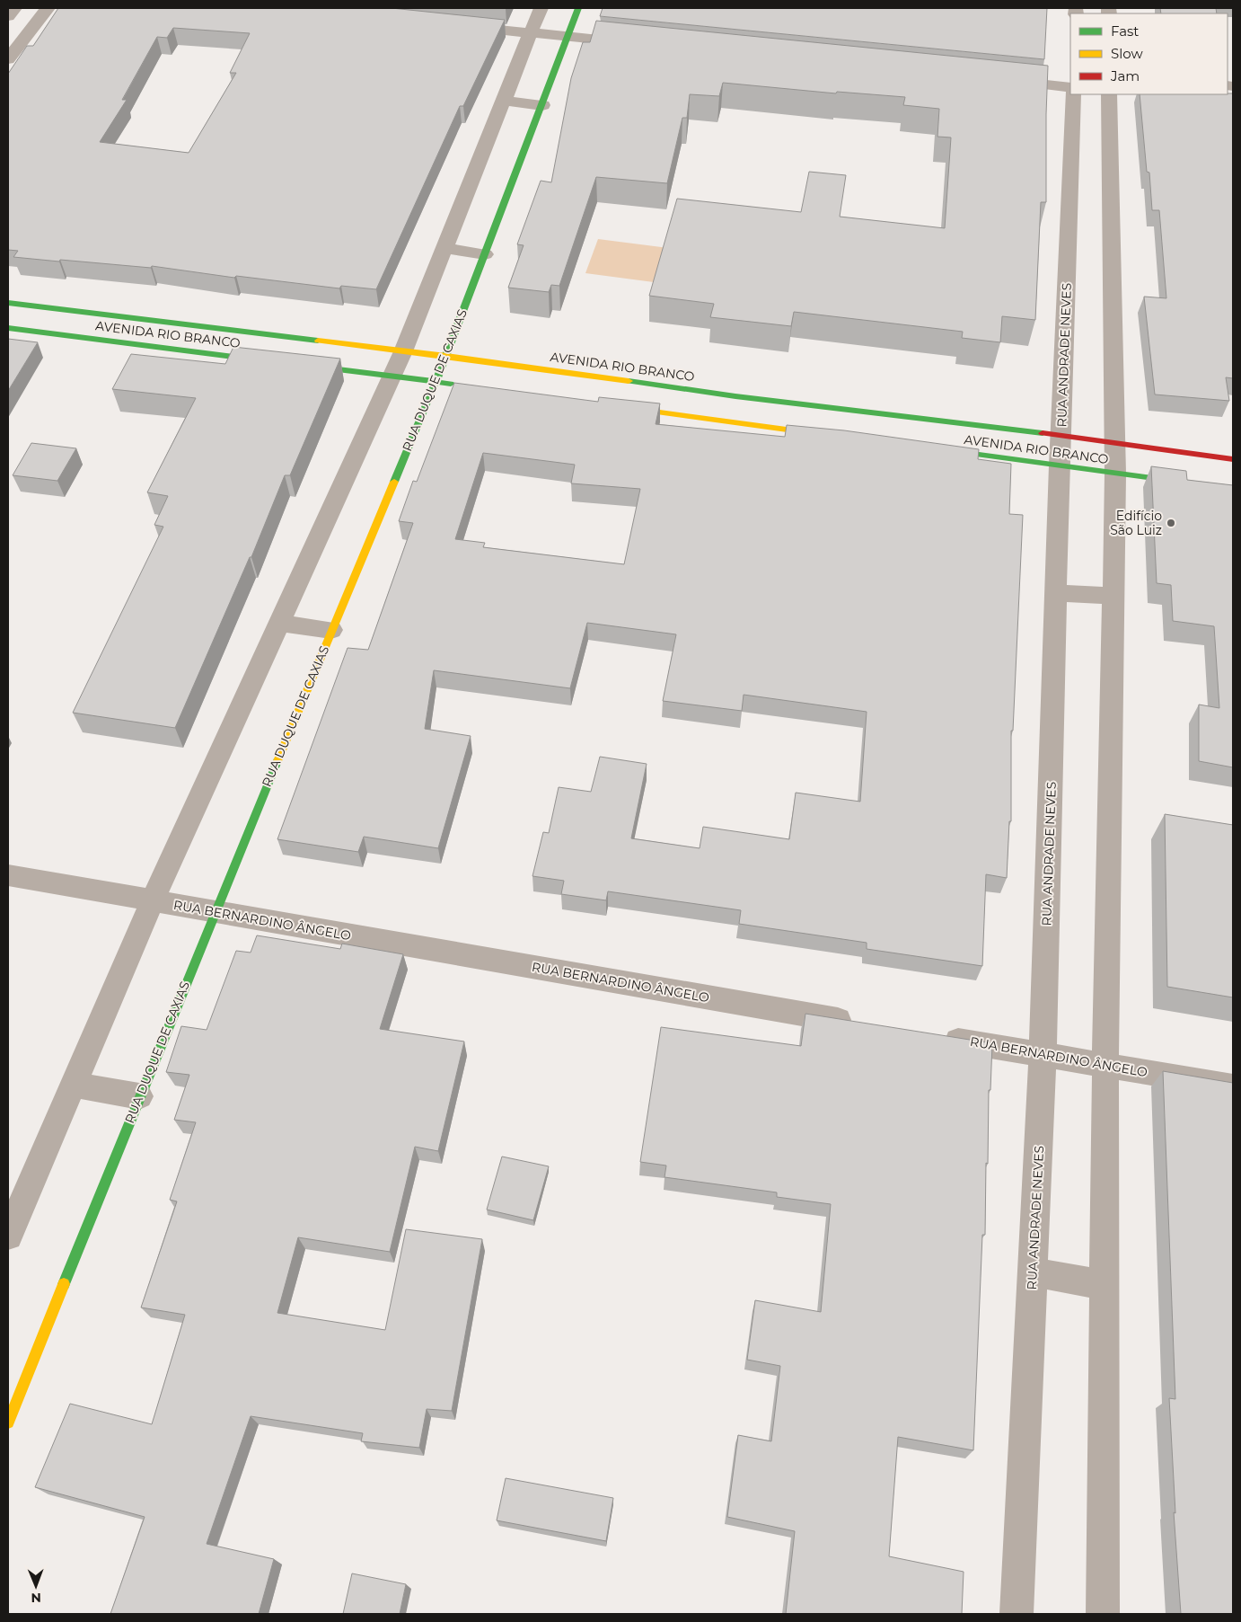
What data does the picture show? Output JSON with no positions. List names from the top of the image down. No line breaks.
{"streets":{"street":["AVENIDA RIO BRANCO","RUA ANDRADE NEVES","RUA DUQUE DE CAXIAS","RUA BERNARDINO ÂNGELO"]},"crossings":[["AVENIDA RIO BRANCO","RUA ANDRADE NEVES"],["AVENIDA RIO BRANCO","RUA DUQUE DE CAXIAS"],["RUA ANDRADE NEVES","RUA BERNARDINO ÂNGELO"],["RUA DUQUE DE CAXIAS","RUA BERNARDINO ÂNGELO"]],"places":["Edifício São Luiz"],"legend":["Fast","Slow","Jam"],"north":"bottom"}
